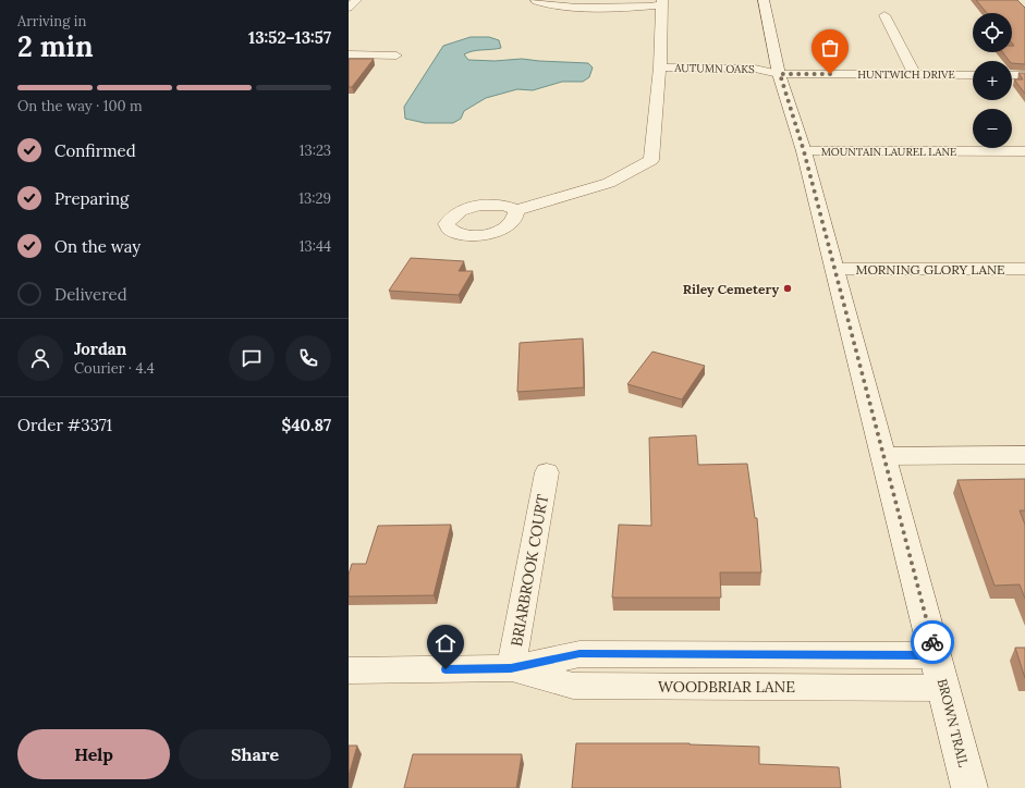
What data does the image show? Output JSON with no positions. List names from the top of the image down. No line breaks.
{"streets":{"street":["AUTUMN OAKS","HUNTWICH DRIVE","MOUNTAIN LAUREL LANE","MORNING GLORY LANE","BRIARBROOK COURT","WOODBRIAR LANE","BROWN TRAIL"]},"crossings":[["AUTUMN OAKS","HUNTWICH DRIVE"],["AUTUMN OAKS","BROWN TRAIL"],["HUNTWICH DRIVE","BROWN TRAIL"],["MOUNTAIN LAUREL LANE","BROWN TRAIL"],["MORNING GLORY LANE","BROWN TRAIL"],["BRIARBROOK COURT","WOODBRIAR LANE"],["WOODBRIAR LANE","BROWN TRAIL"]],"places":["Riley Cemetery"],"page":{"heading":["2 min","Arriving in","13:52–13:57"],"panel":["Jordan","Courier · 4.4","Order #3371","$40.87"],"map_buttons":["+","−"],"bar":"On the way · 100 m","list":[["Confirmed","13:23"],["Preparing","13:29"],["On the way","13:44"],"Delivered"],"buttons":["Help","Share"]}}
